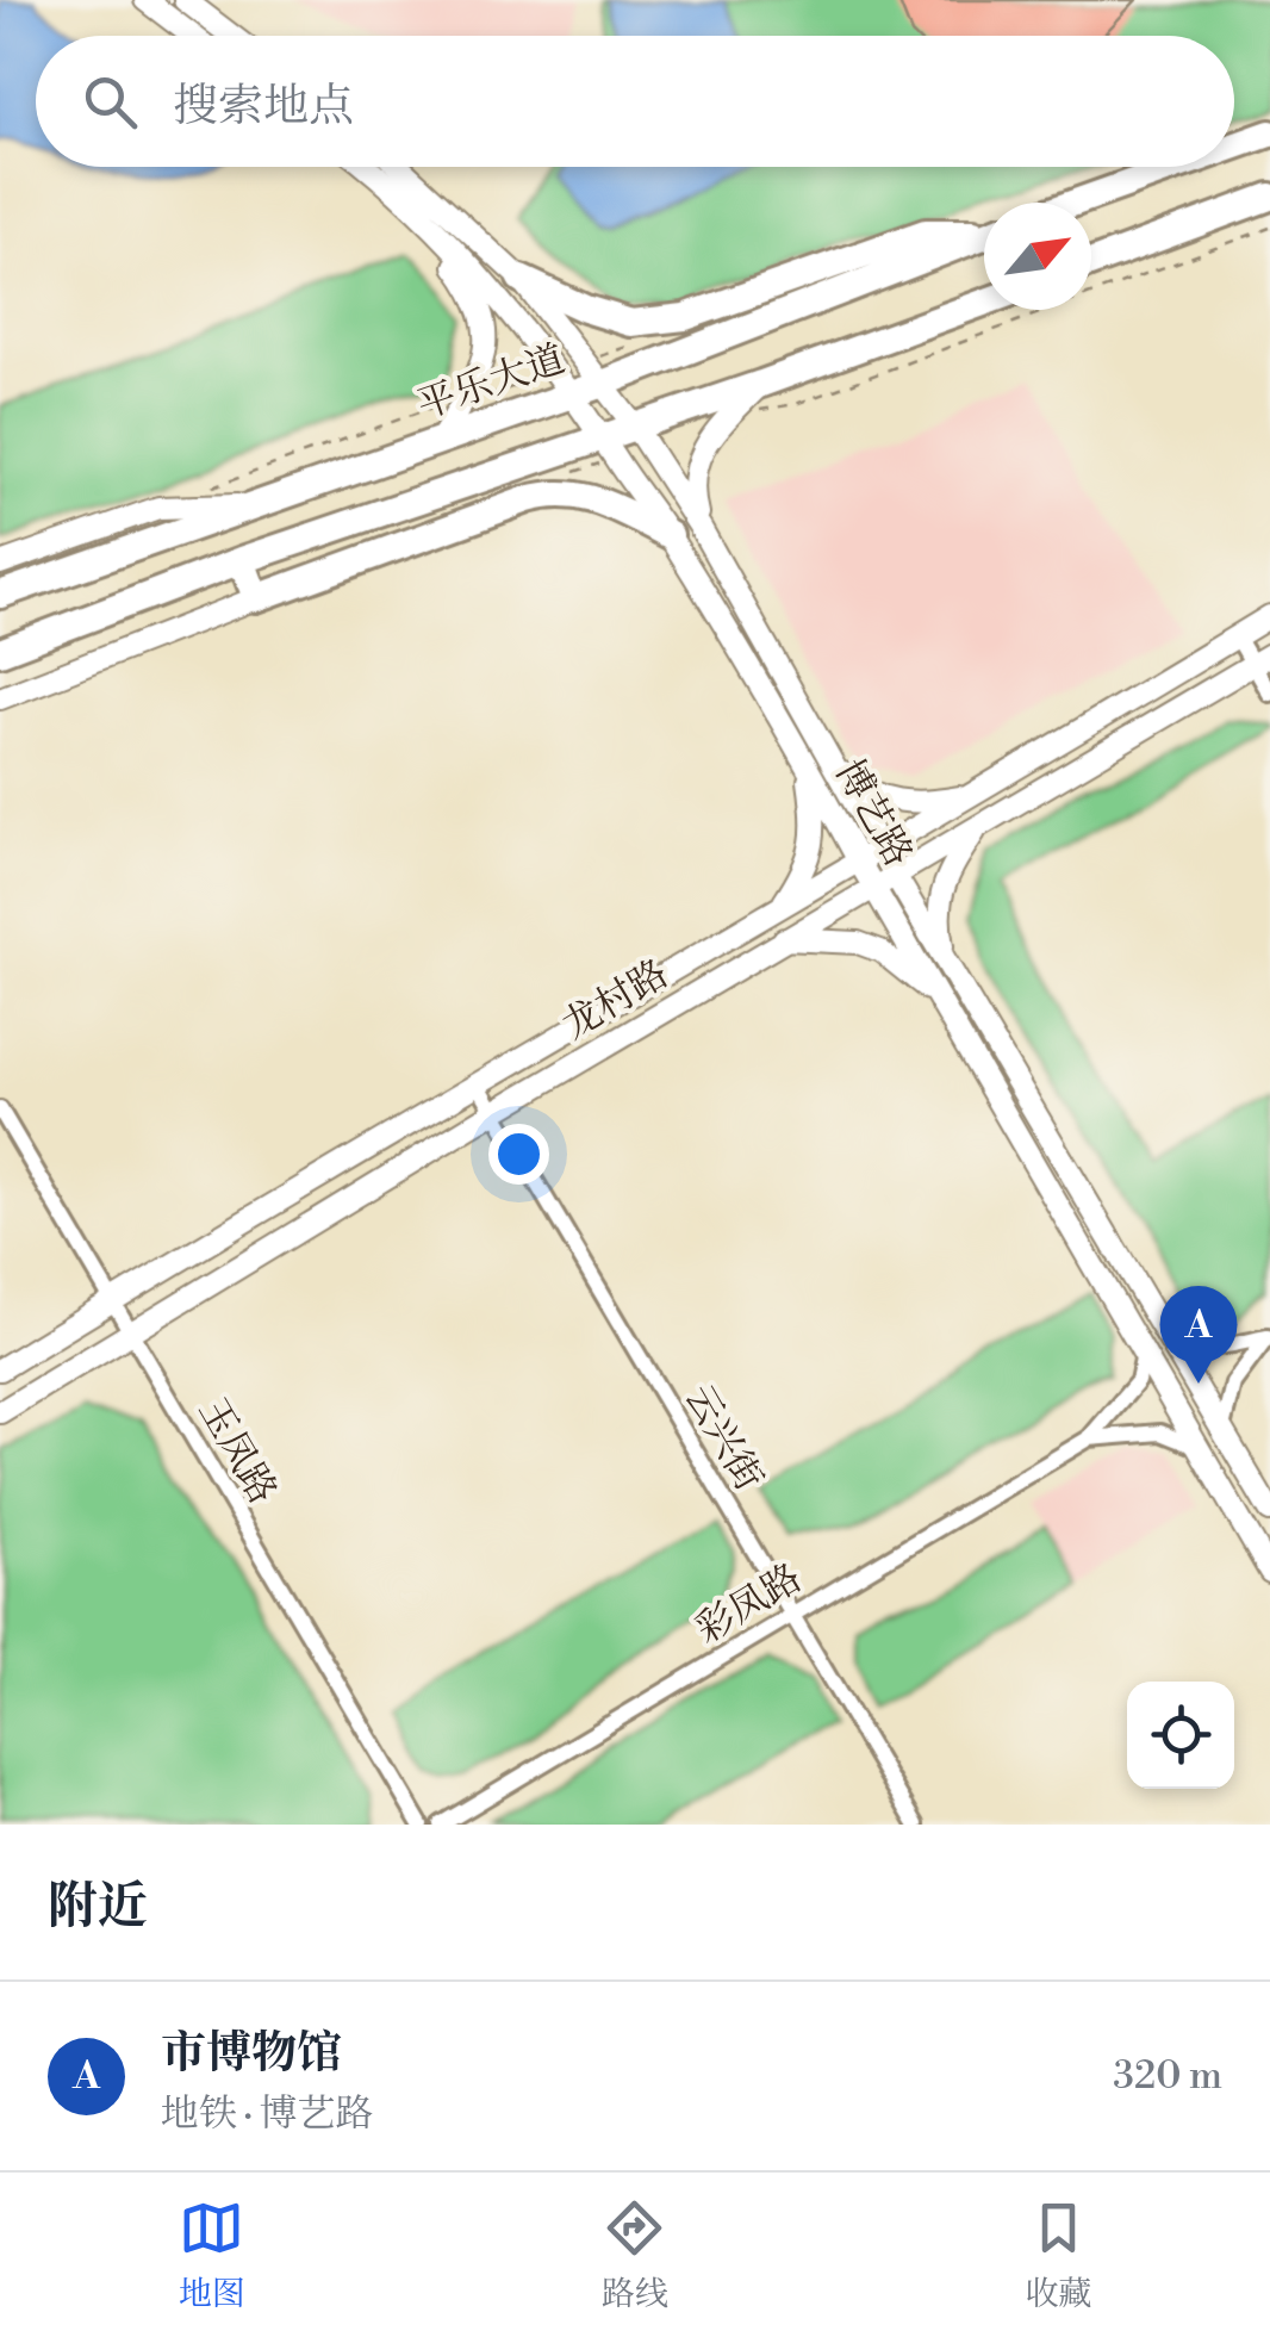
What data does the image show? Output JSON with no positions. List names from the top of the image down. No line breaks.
{"streets":{"highway":["平乐大道"],"main road":["博艺路","龙村路"],"street":["云兴街","玉凤路","彩凤路"]},"crossings":[["平乐大道","博艺路"],["博艺路","龙村路"],["博艺路","彩凤路"],["龙村路","云兴街"],["龙村路","玉凤路"],["云兴街","彩凤路"]],"north":"top right","page":{"search":"搜索地点","pins":"A","heading":"附近","list":[{"mark":"A","name":"市博物馆","note":"地铁 · 博艺路","value":"320 m"}],"nav":["地图","路线","收藏"]}}
